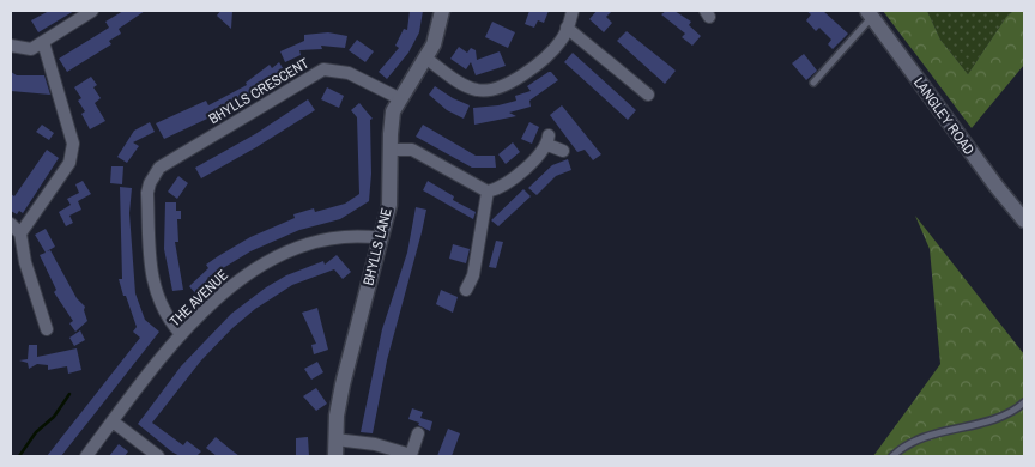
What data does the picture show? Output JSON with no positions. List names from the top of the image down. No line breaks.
{"streets":{"street":["BHYLLS CRESCENT","LANGLEY ROAD","BHYLLS LANE","THE AVENUE"]},"crossings":[["BHYLLS CRESCENT","BHYLLS LANE"],["BHYLLS CRESCENT","THE AVENUE"],["BHYLLS LANE","THE AVENUE"]]}
